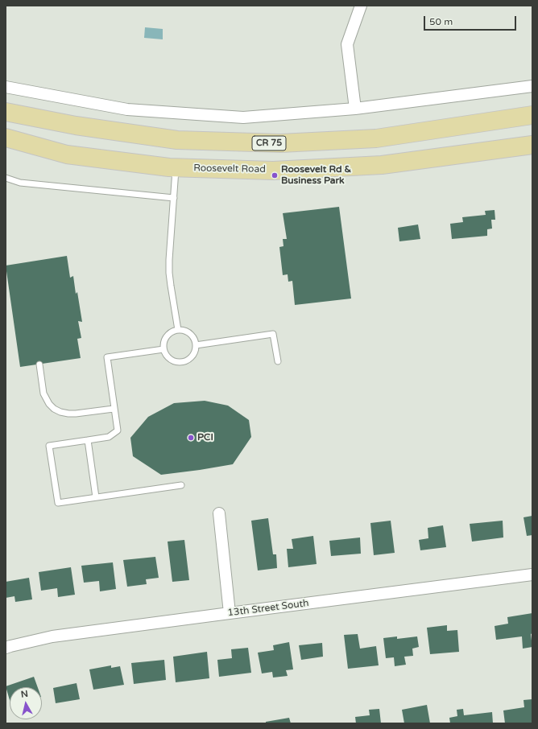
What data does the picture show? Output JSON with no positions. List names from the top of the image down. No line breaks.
{"streets":{"main road":["CR 75","Roosevelt Road"],"street":["13th Street South"]},"places":["Roosevelt Rd & Business Park","PCI"],"scale_bar":"50 m","north":"top"}
